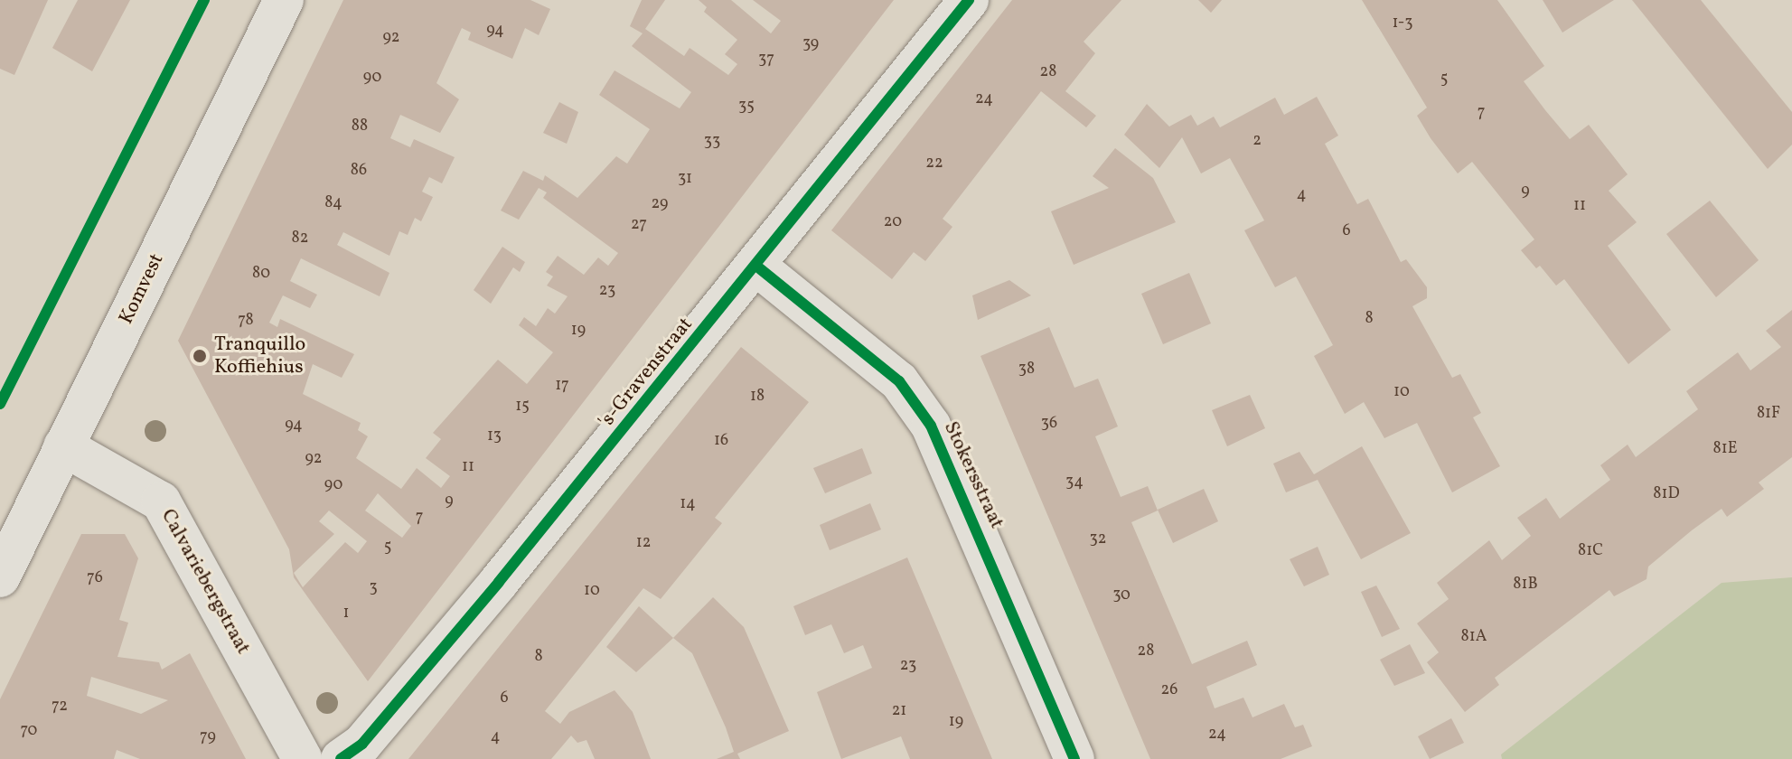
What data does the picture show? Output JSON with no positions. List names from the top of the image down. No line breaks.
{"streets":{"street":["Komvest","'s-Gravenstraat","Stokersstraat","Calvariebergstraat"]},"crossings":[["Komvest","Calvariebergstraat"],["'s-Gravenstraat","Stokersstraat"]],"places":["Tranquillo Koffiehius"],"house_numbers":["1-3","94","92","39","37","28","90","5","24","35","7","88","2","33","22","86","31","9","4","84","29","11","20","27","6","82","80","23","8","78","19","38","17","10","18","15","81F","36","94","13","16","81E","92","11","34","90","81D","9","14","7","32","12","5","81C","76","81B","3","10","30","1","81A","28","8","23","26","6","72","21","19","70","24","79","4"]}
